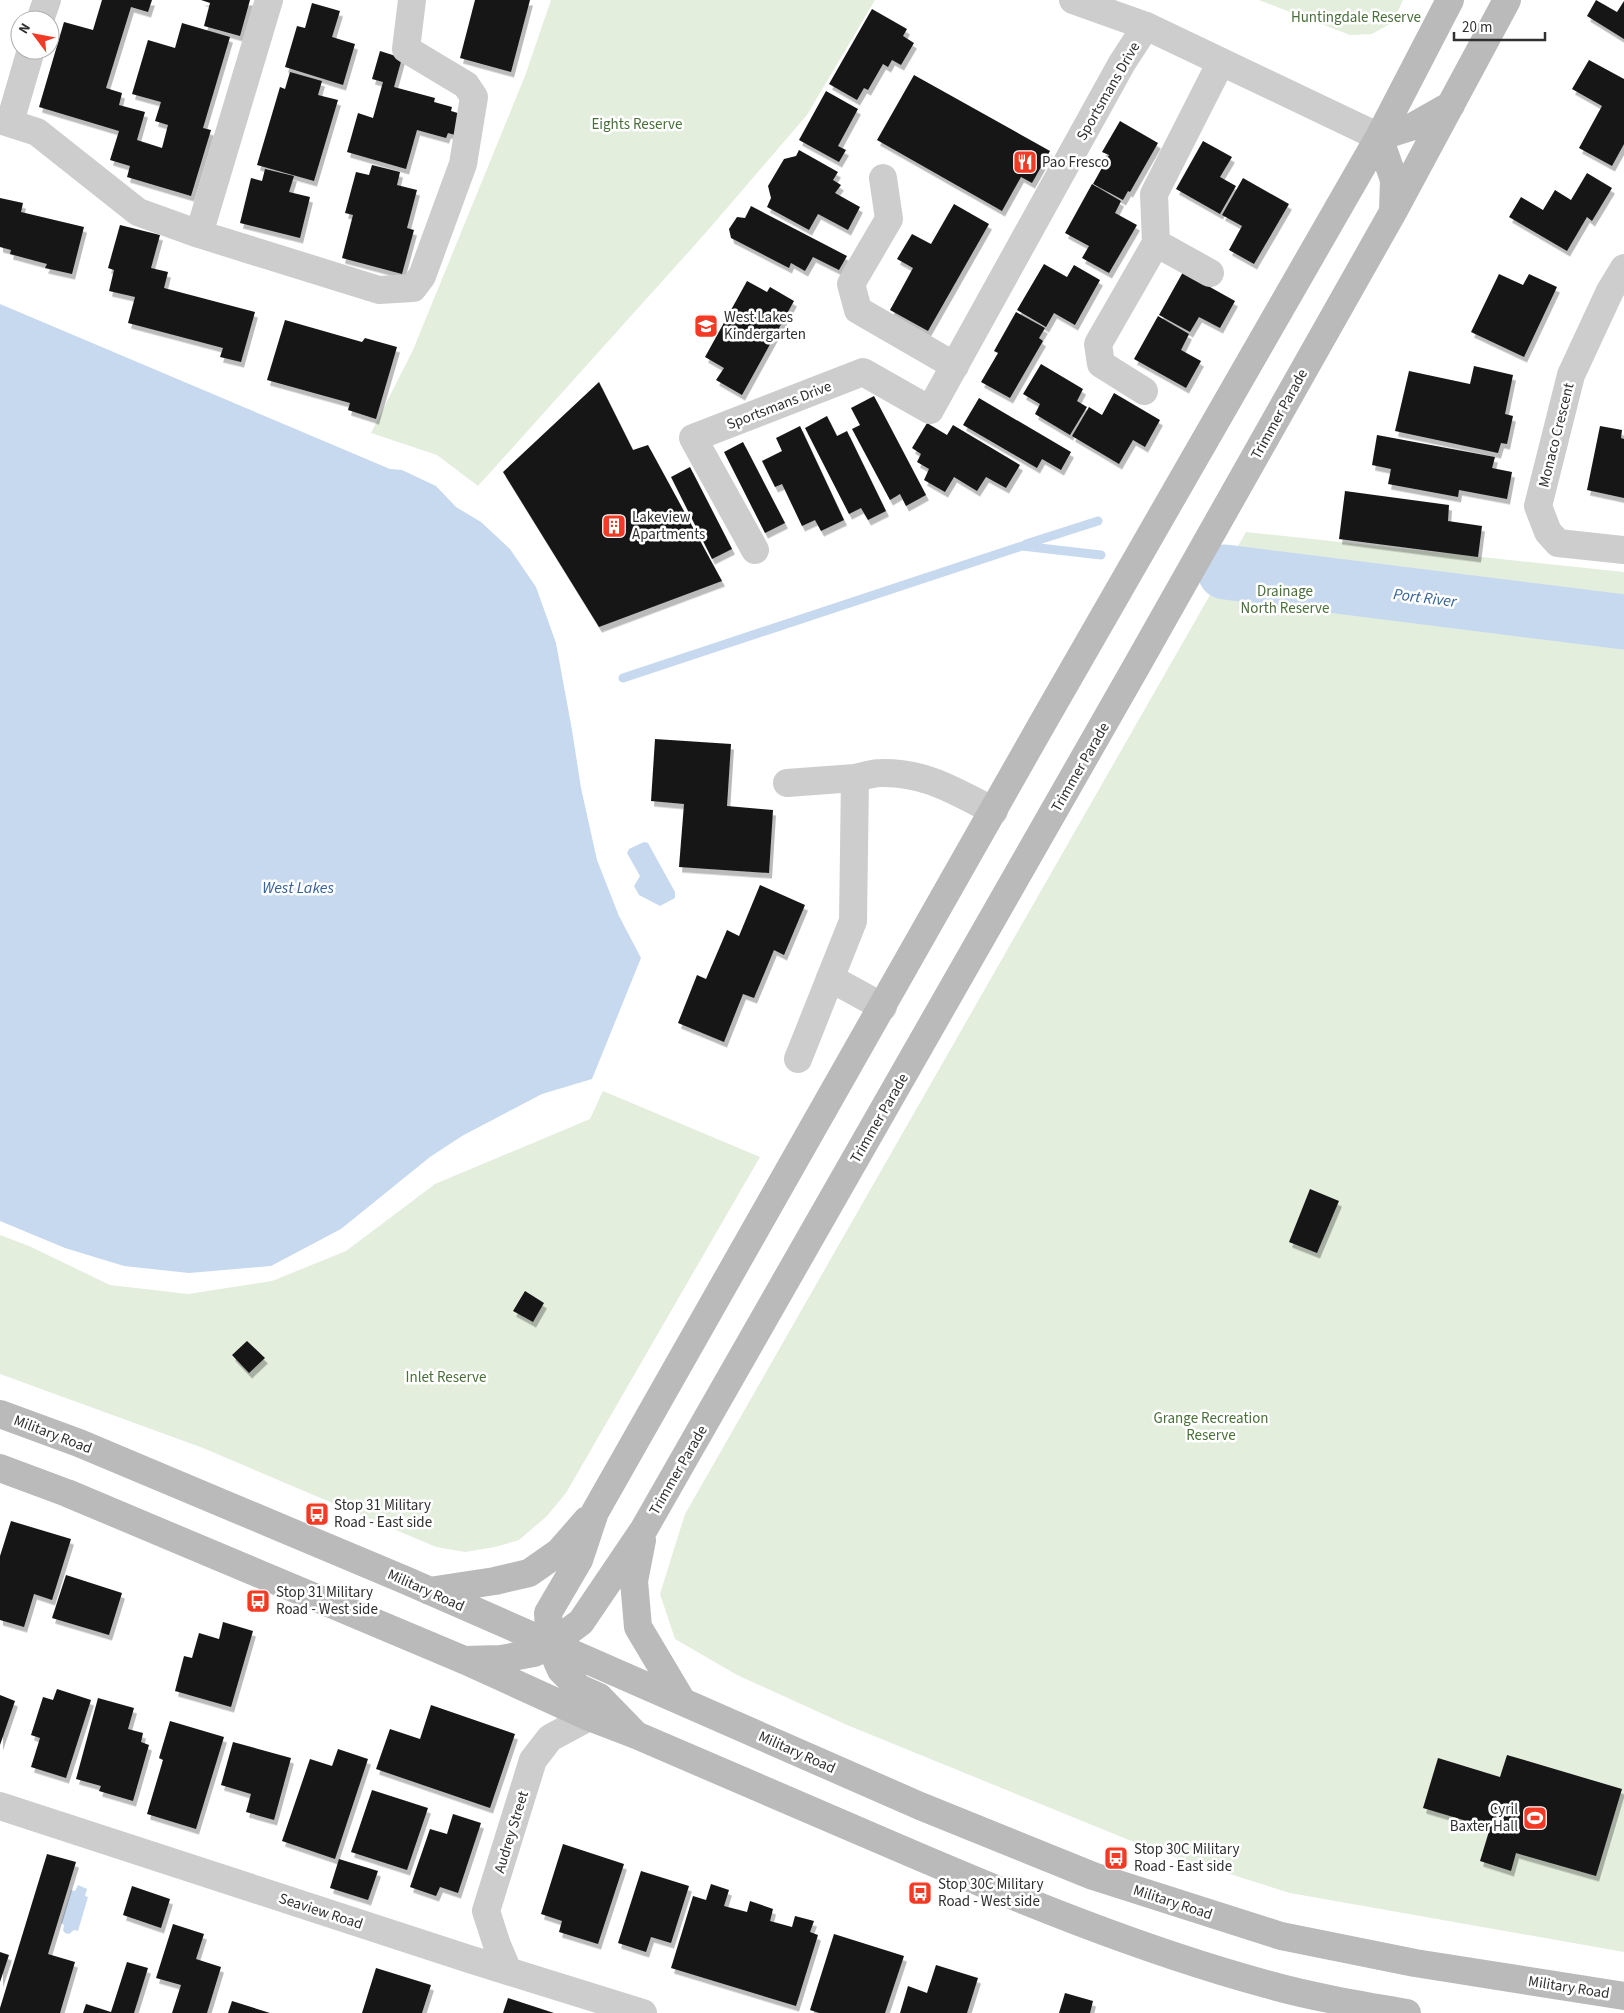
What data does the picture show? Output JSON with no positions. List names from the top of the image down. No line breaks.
{"streets":{"main road":["Trimmer Parade","Military Road"],"street":["Sportsmans Drive","Monaco Crescent","Audrey Street","Seaview Road"]},"crossings":[["Trimmer Parade","Military Road"],["Audrey Street","Seaview Road"]],"water":["Port River","West Lakes"],"parks":["Huntingdale Reserve","Eights Reserve","Drainage North Reserve","Inlet Reserve","Grange Recreation Reserve"],"places":{"restaurant":["Pao Fresco"],"school or university":["West Lakes Kindergarten"],"building":["Lakeview Apartments"],"bus stop":["Stop 31 Military Road - East side","Stop 31 Military Road - West side","Stop 30C Military Road - East side","Stop 30C Military Road - West side"],"sports":["Cyril Baxter Hall"]},"scale_bar":"20 m","north":"top left"}
